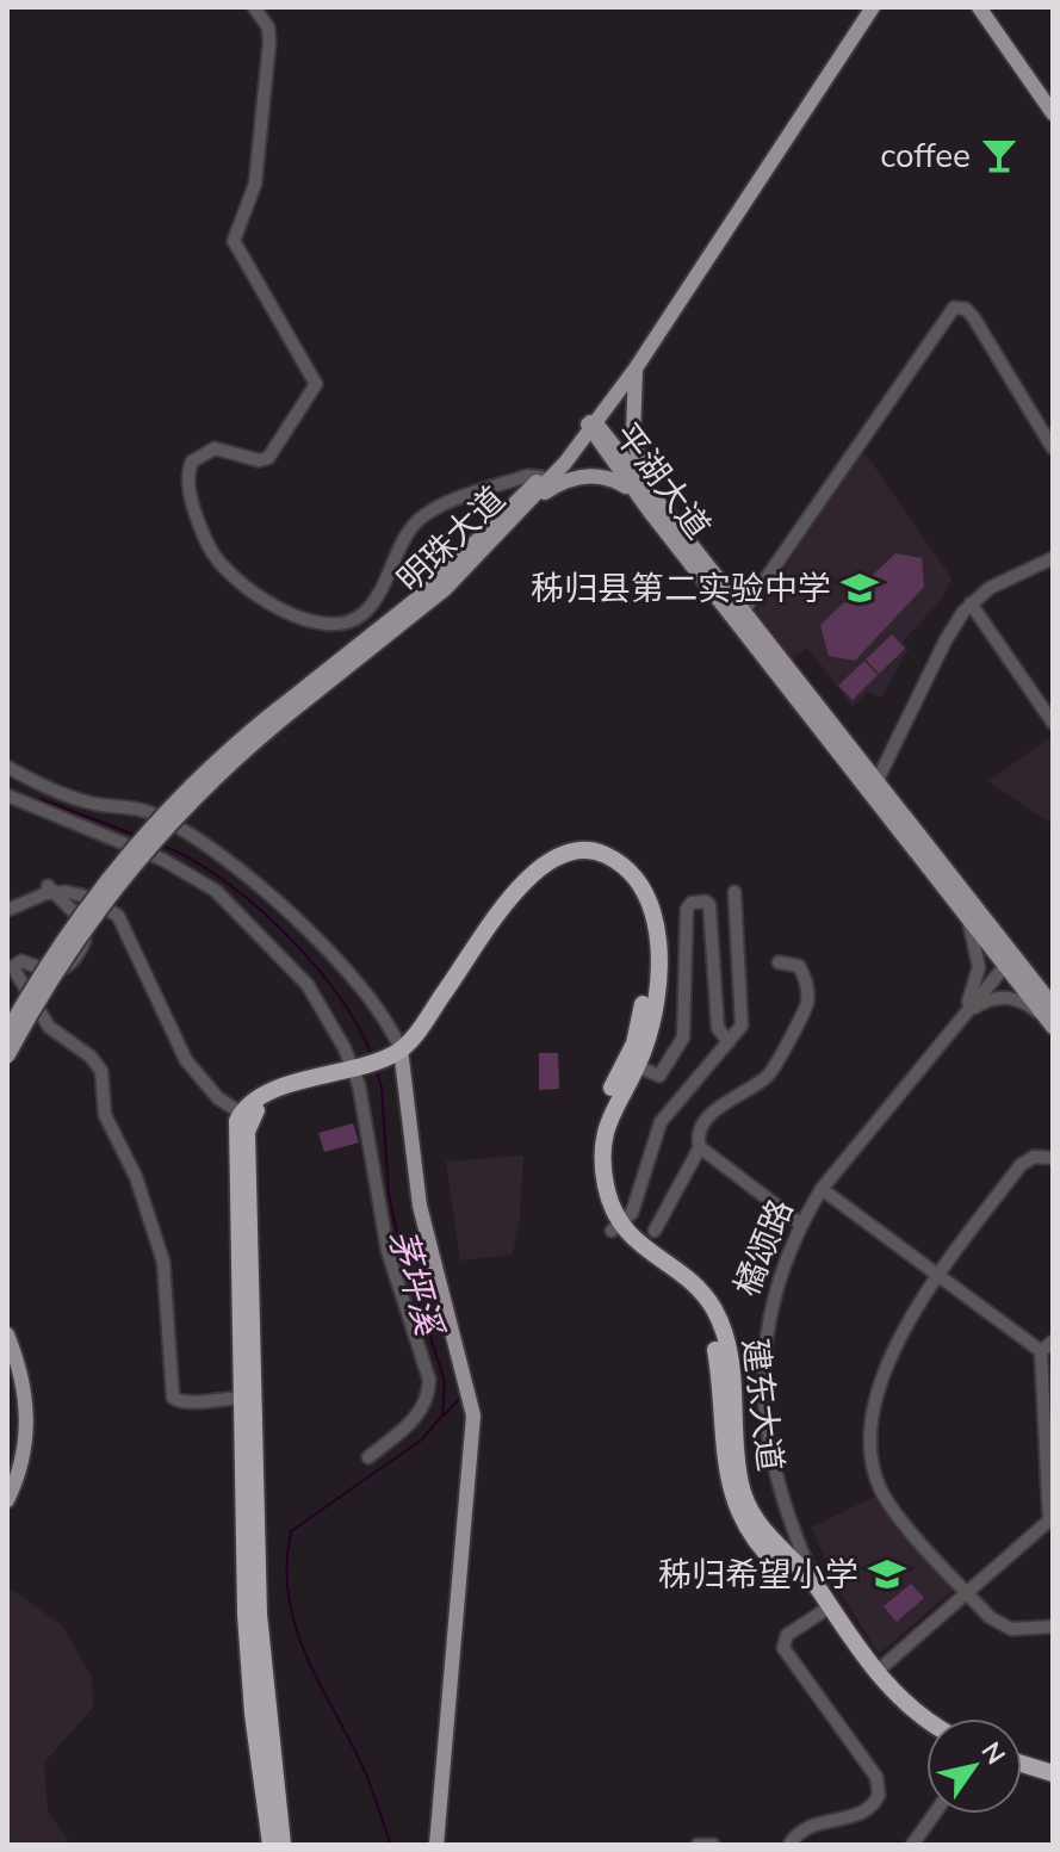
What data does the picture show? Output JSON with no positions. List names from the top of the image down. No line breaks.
{"streets":{"highway":["橘颂路","建东大道"],"main road":["平湖大道","明珠大道"]},"crossings":[["平湖大道","明珠大道"],["平湖大道","橘颂路"],["橘颂路","建东大道"]],"water":["茅坪溪"],"places":{"bar":["coffee"],"school or university":["秭归县第二实验中学","秭归希望小学"]},"north":"top right"}
